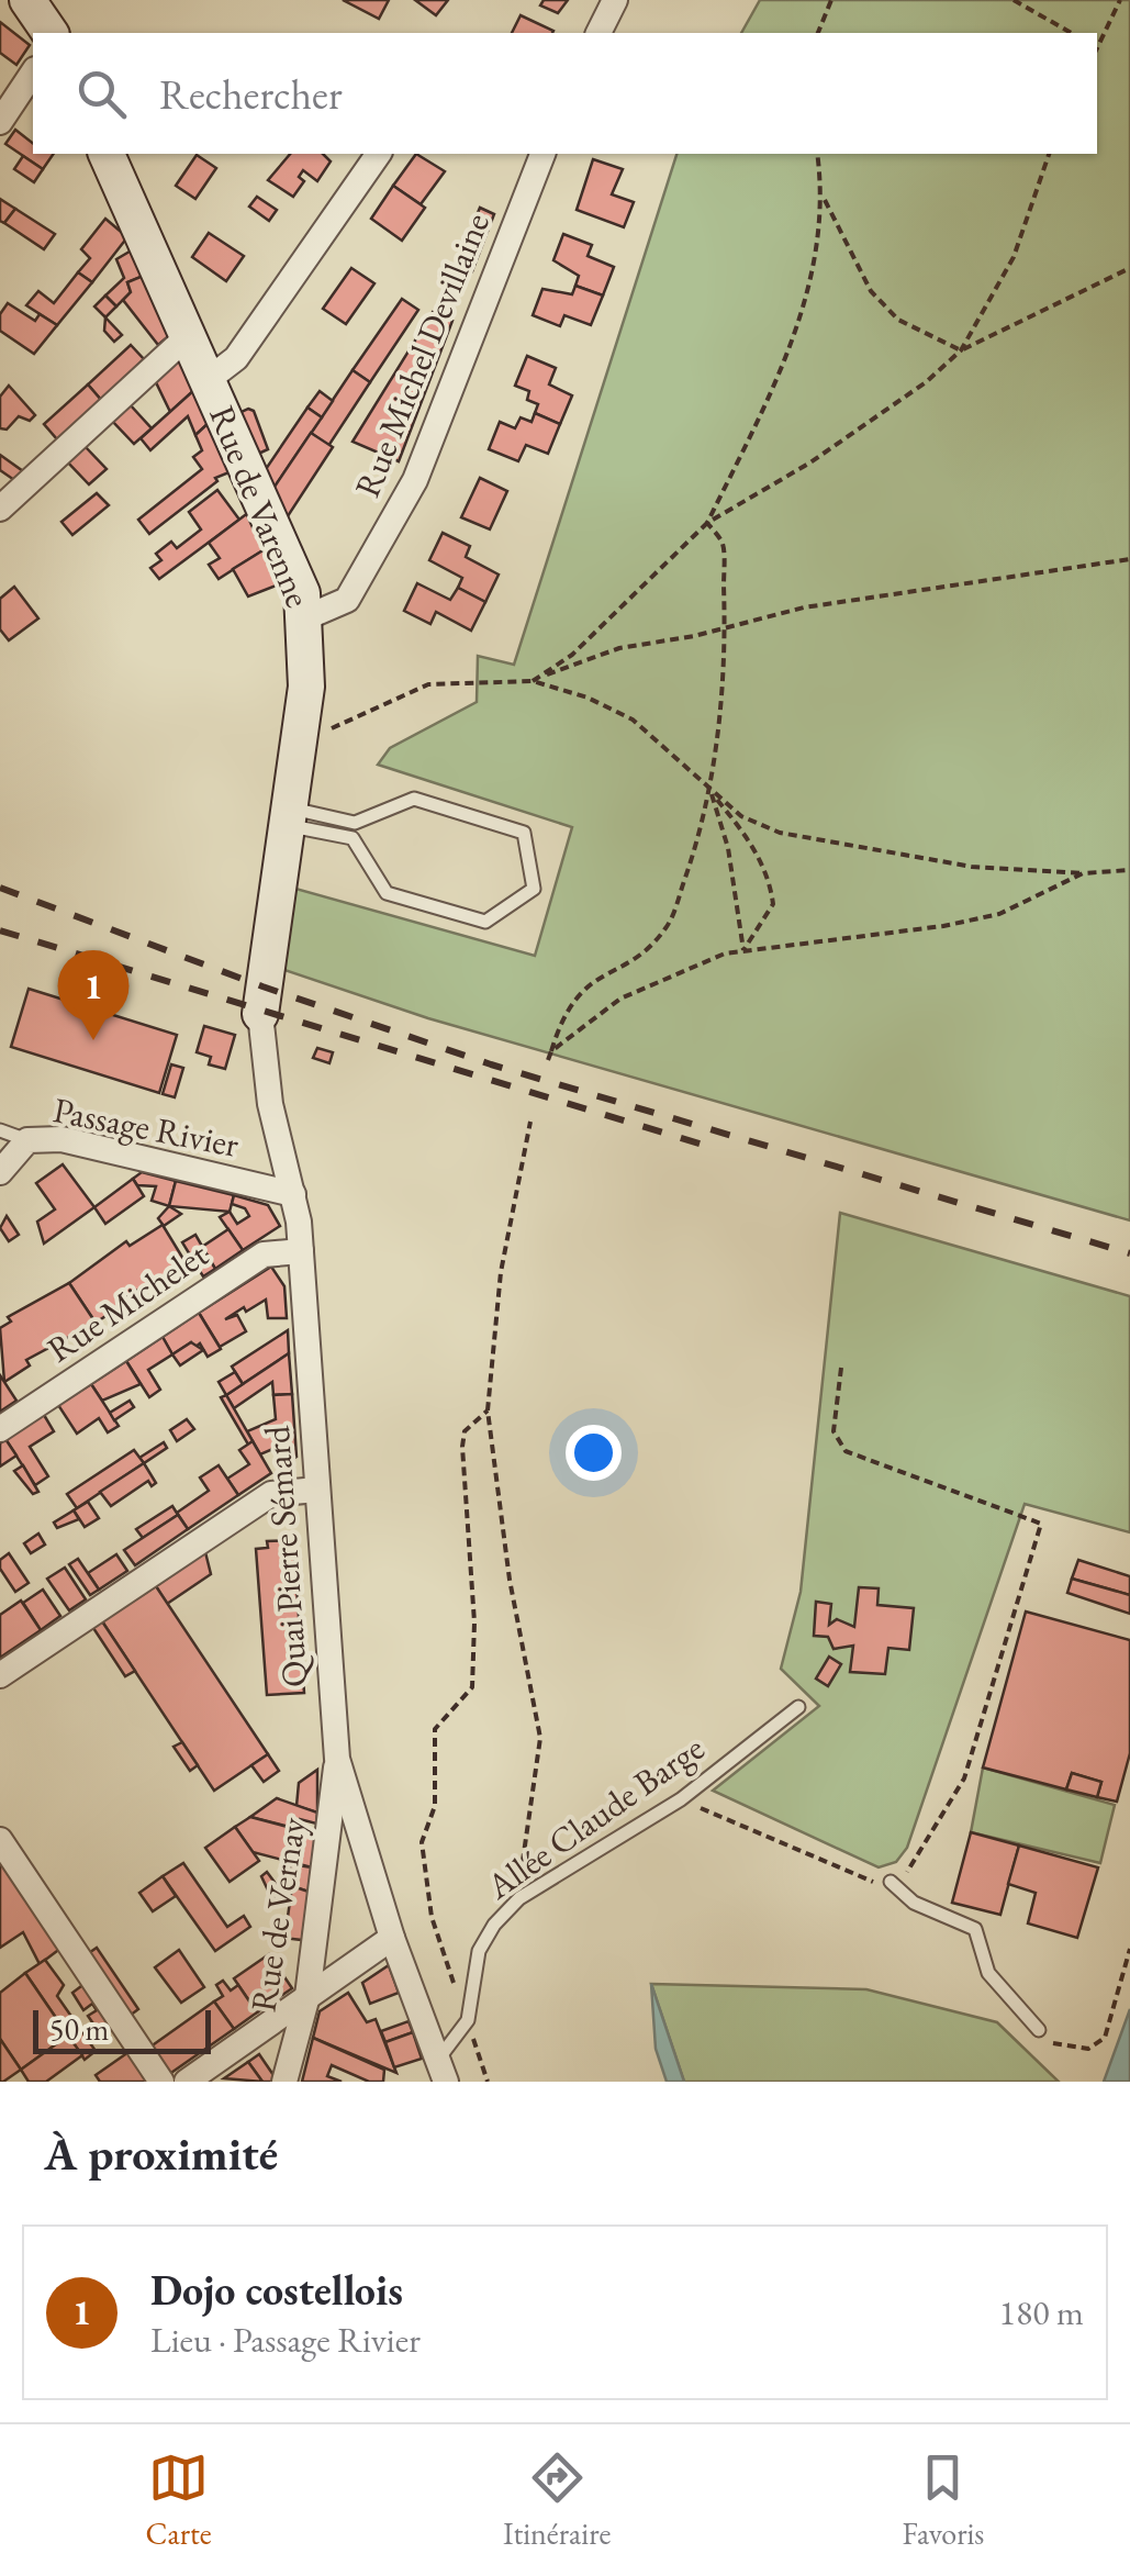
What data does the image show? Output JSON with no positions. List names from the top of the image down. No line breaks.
{"streets":{"street":["Rue Michel Devillaine","Rue de Varenne","Passage Rivier","Rue Michelet","Quai Pierre Sémard","Rue de Vernay"],"lane":["Allée Claude Barge"]},"crossings":[["Rue Michel Devillaine","Rue de Varenne"],["Rue de Varenne","Quai Pierre Sémard"],["Passage Rivier","Quai Pierre Sémard"],["Rue Michelet","Quai Pierre Sémard"],["Quai Pierre Sémard","Allée Claude Barge"],["Quai Pierre Sémard","Rue de Vernay"]],"scale_bar":"50 m","page":{"search":"Rechercher","pins":"1","scale":"50 m","heading":"À proximité","list":[{"mark":"1","name":"Dojo costellois","note":"Lieu · Passage Rivier","value":"180 m"}],"nav":["Carte","Itinéraire","Favoris"]}}
